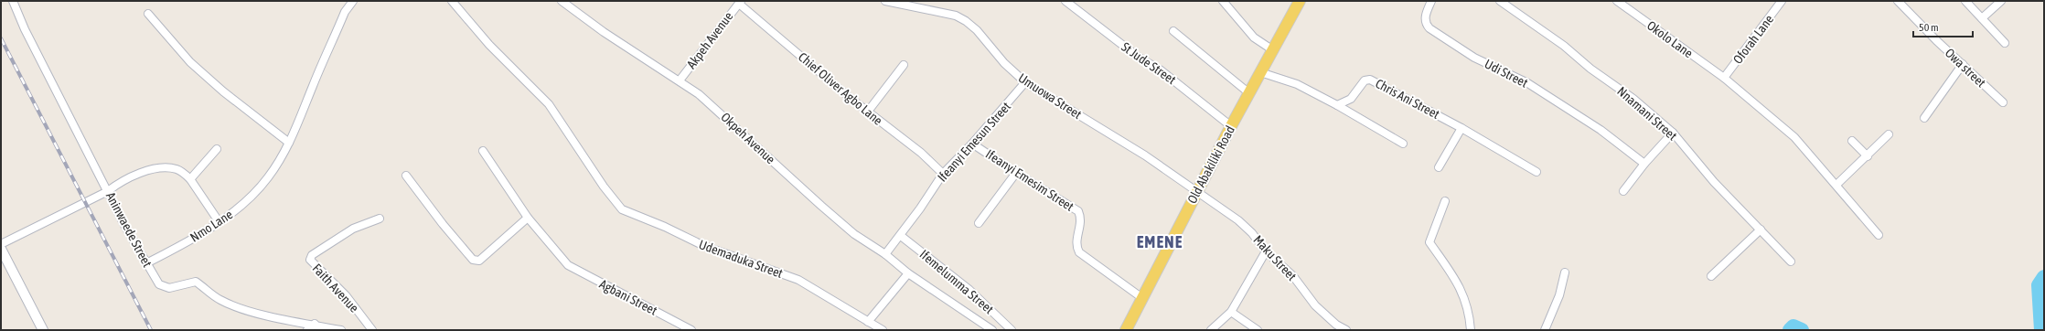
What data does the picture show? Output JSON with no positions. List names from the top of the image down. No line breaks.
{"streets":{"main road":["Old Abakiliki Road"],"street":["Okolo Lane","Oforah Lane","Akpeh Avenue","St Jude Street","Owa street","Udi Street","Chief Oliver Agbo Lane","Umuowa Street","Chris Ani Street","Nnamani Street","Okpeh Avenue","Ifeanyi Emesun Street","Ifeanyi Emesim Street","Nmo Lane","Aninwaede Street","Maku Street","Udemaduka Street","Ifemelumma Street","Faith Avenue","Agbani Street"]},"crossings":[["Okolo Lane","Oforah Lane"],["Akpeh Avenue","Chief Oliver Agbo Lane"],["Akpeh Avenue","Okpeh Avenue"],["St Jude Street","Old Abakiliki Road"],["Chief Oliver Agbo Lane","Ifeanyi Emesun Street"],["Umuowa Street","Ifeanyi Emesun Street"],["Umuowa Street","Old Abakiliki Road"],["Umuowa Street","Maku Street"],["Okpeh Avenue","Ifeanyi Emesun Street"],["Ifeanyi Emesun Street","Ifeanyi Emesim Street"],["Ifeanyi Emesun Street","Ifemelumma Street"],["Old Abakiliki Road","Ifeanyi Emesim Street"],["Old Abakiliki Road","Maku Street"],["Nmo Lane","Aninwaede Street"]],"districts":["EMENE"],"scale_bar":"50 m"}
